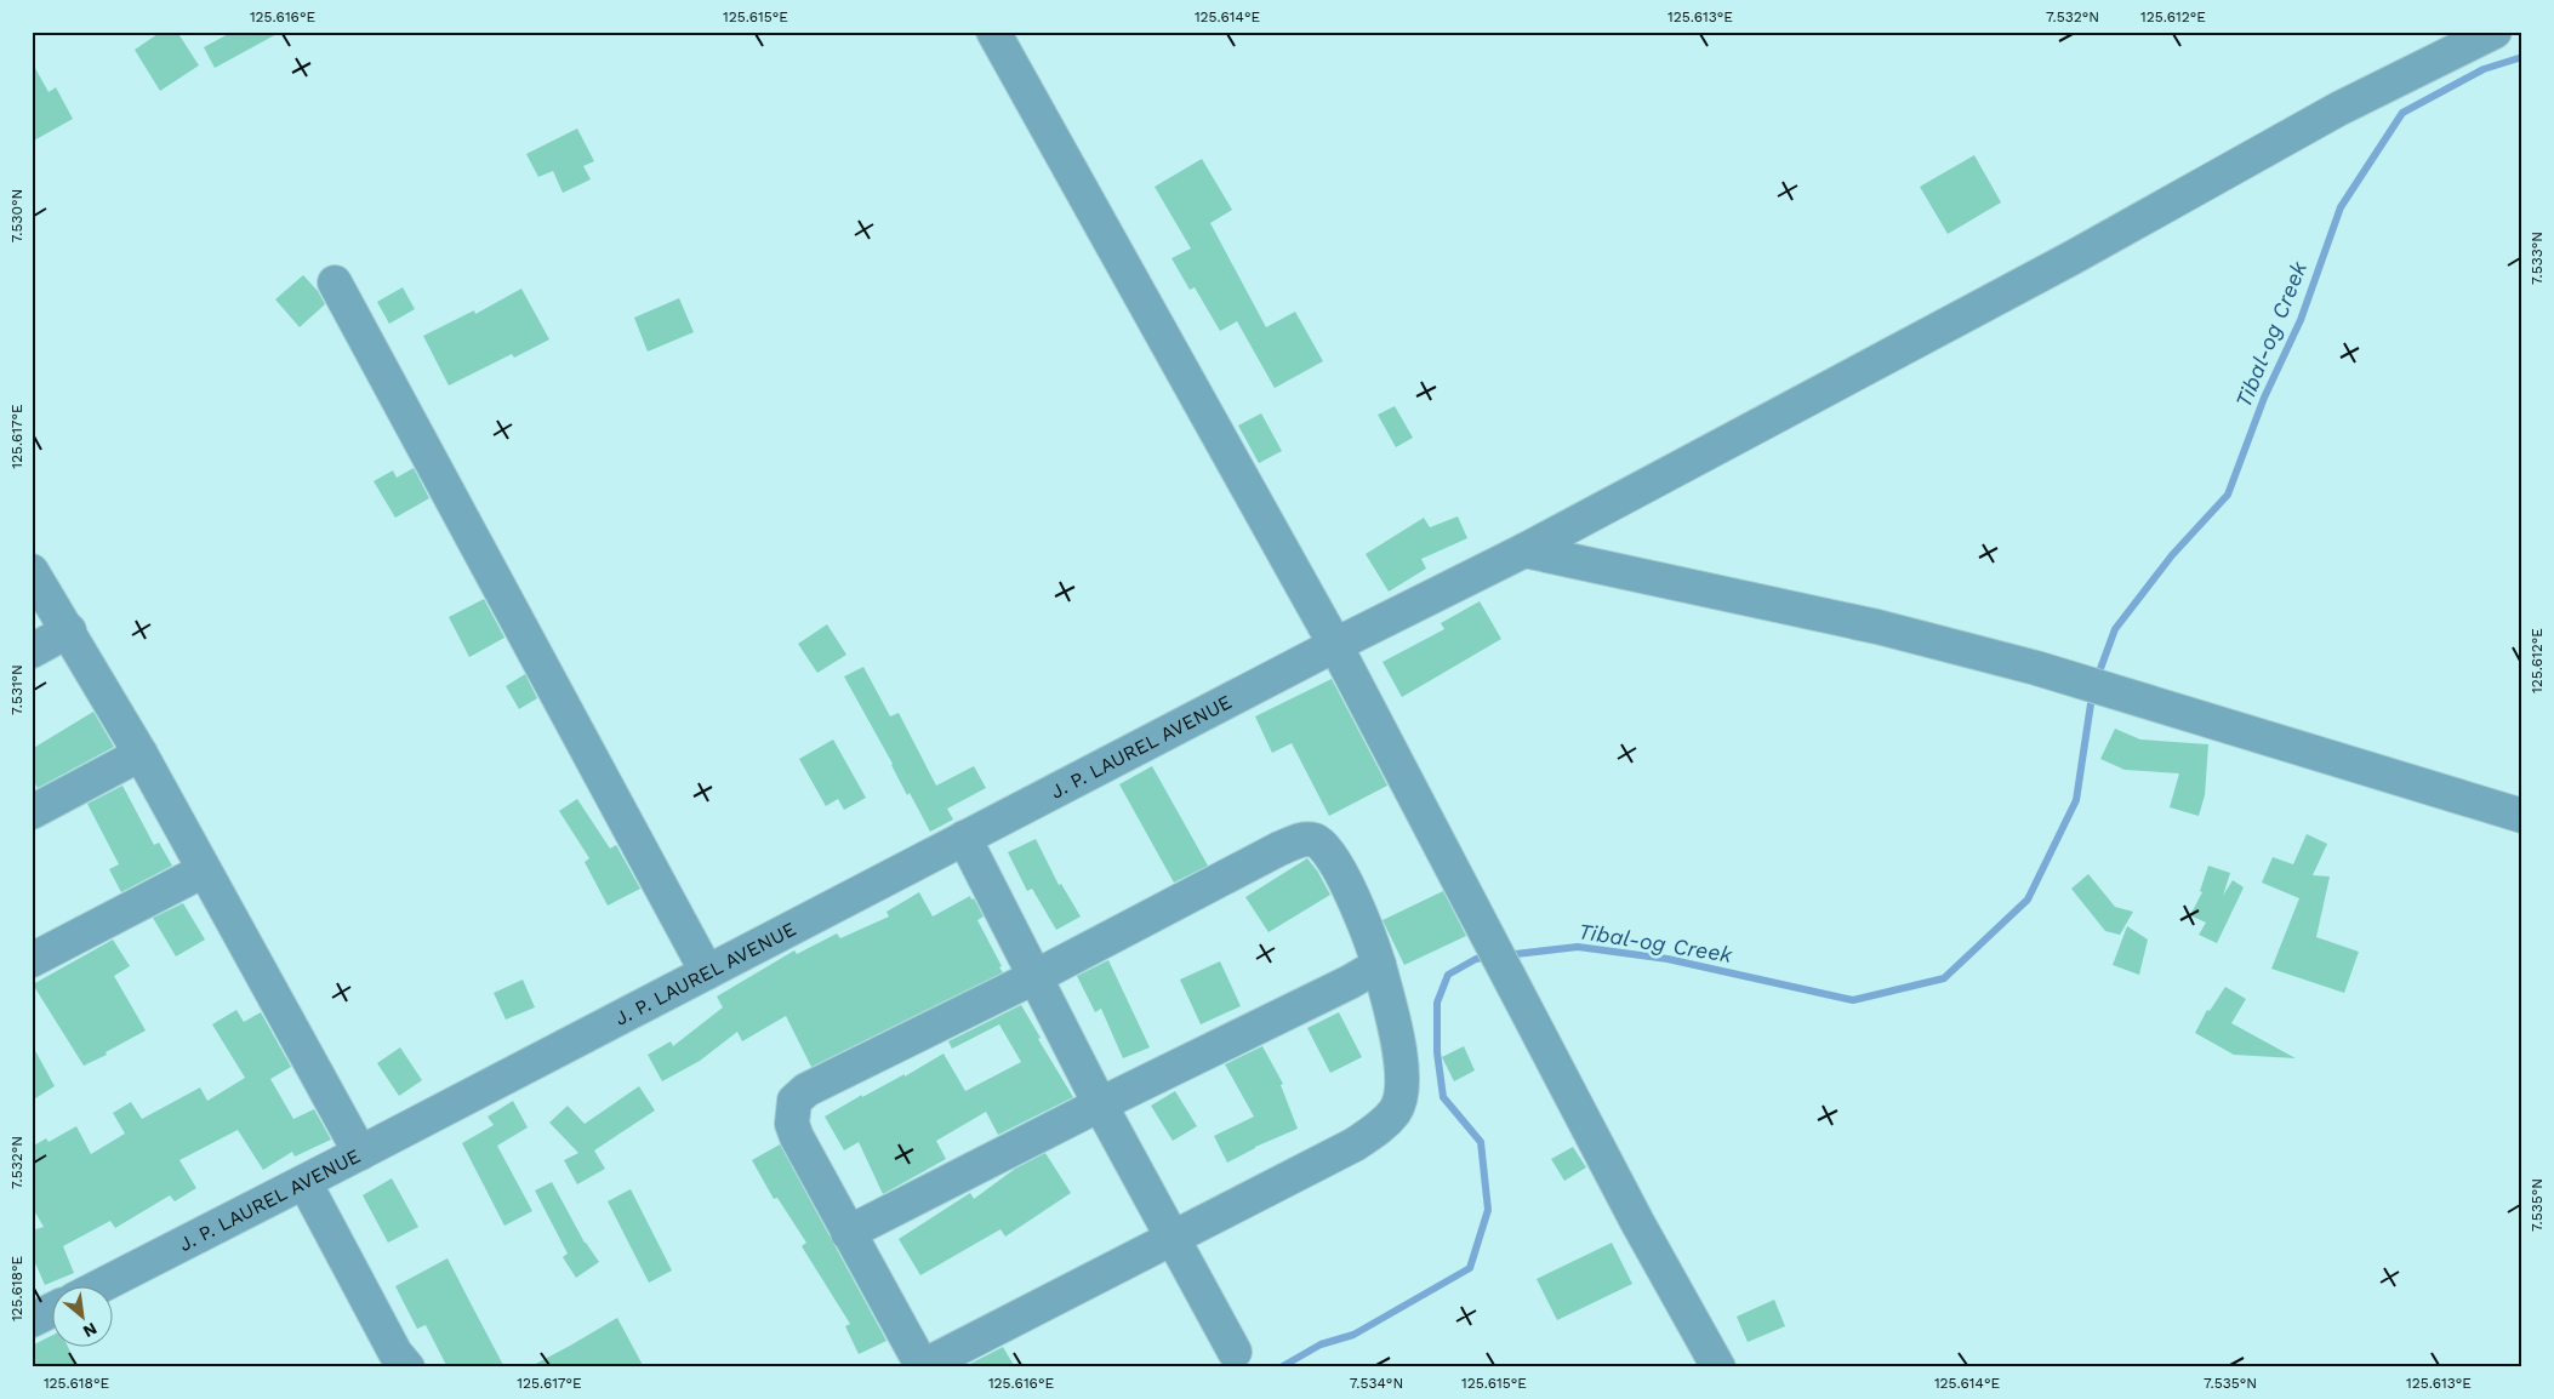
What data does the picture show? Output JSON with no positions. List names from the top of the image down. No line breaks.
{"streets":{"street":["J. P. LAUREL AVENUE"]},"water":["Tibal-og Creek"],"north":"bottom right","coordinates":["125.616°E","125.615°E","125.614°E","125.613°E","7.532°N","125.612°E","7.530°N","7.533°N","125.617°E","7.531°N","7.535°N","125.618°E","7.534°N"]}
